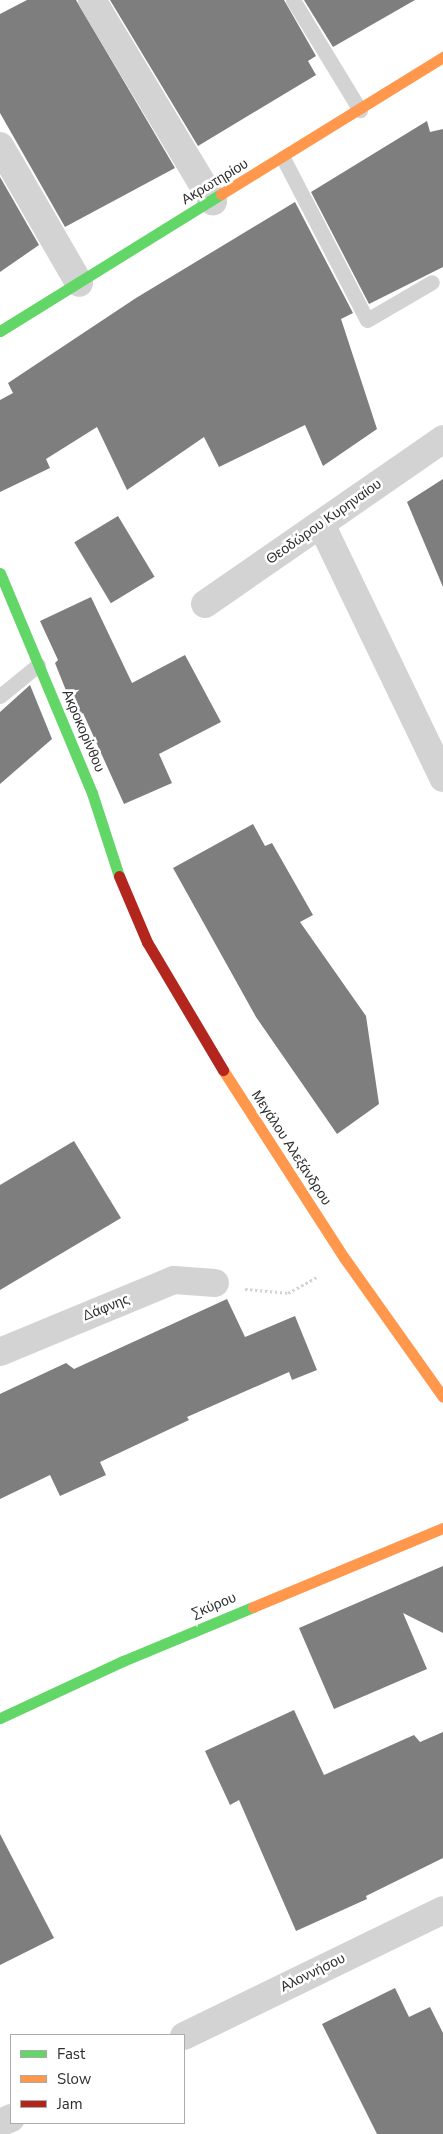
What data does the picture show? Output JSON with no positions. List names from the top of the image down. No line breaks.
{"streets":{"main road":["Ακρωτηρίου","Ακροκορίνθου","Μεγάλου Αλεξάνδρου","Σκύρου"],"street":["Θεοδώρου Κυρηναίου","Δάφνης","Αλοννήσου"]},"crossings":[["Ακροκορίνθου","Μεγάλου Αλεξάνδρου"]],"legend":["Fast","Slow","Jam"]}
